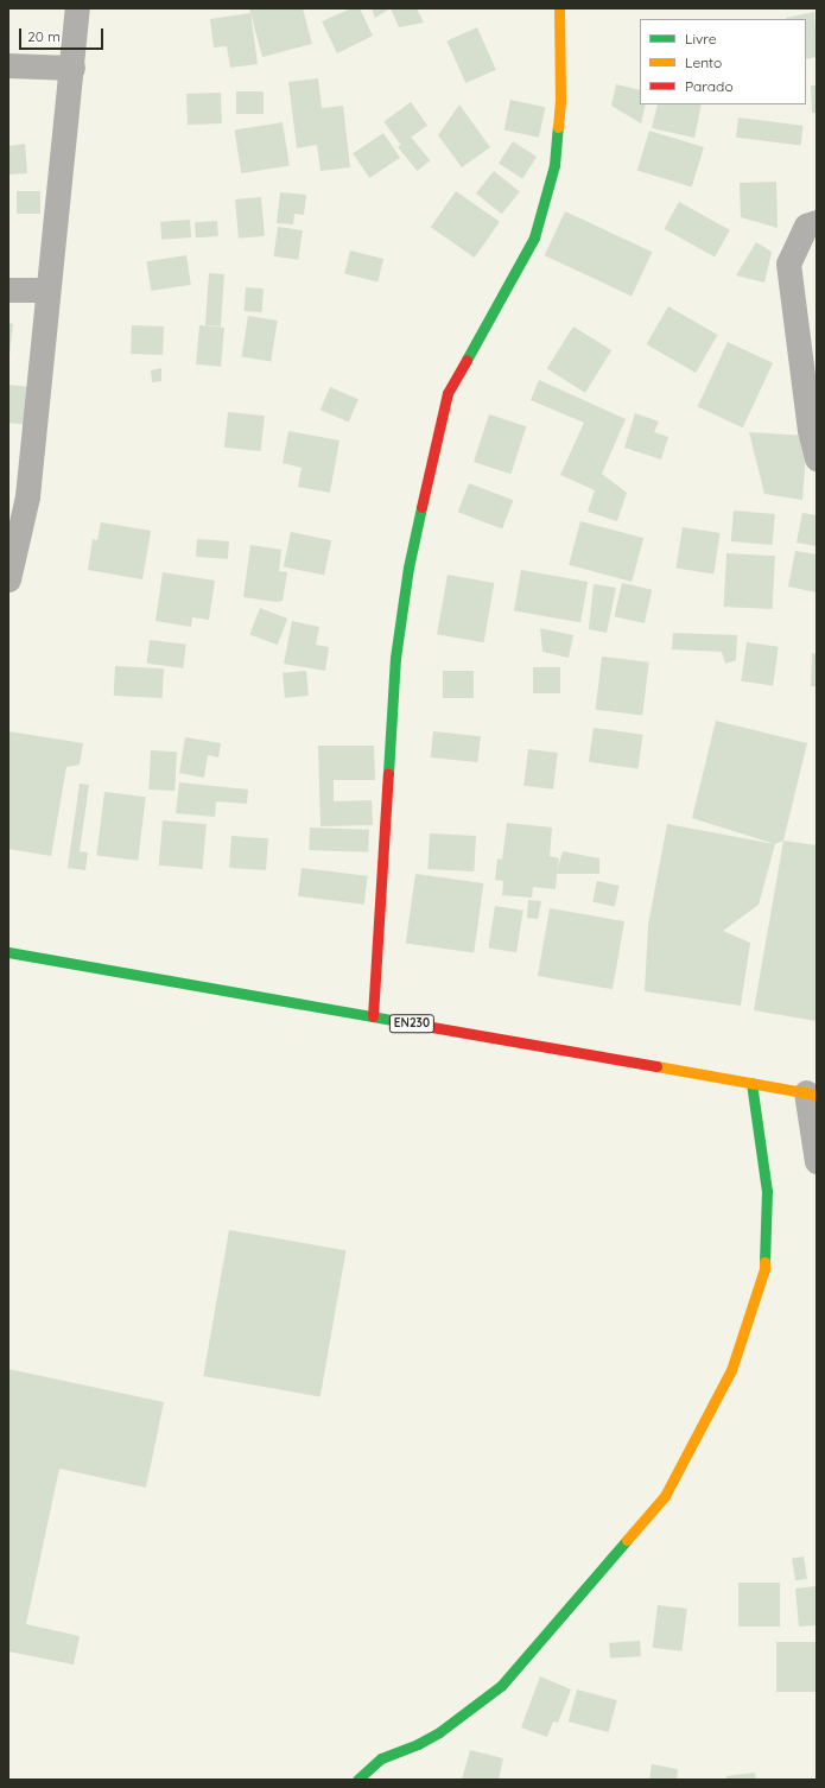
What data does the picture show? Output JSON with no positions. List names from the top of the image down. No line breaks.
{"streets":{"street":["EN230"]},"legend":["Livre","Lento","Parado"],"scale_bar":"20 m"}
